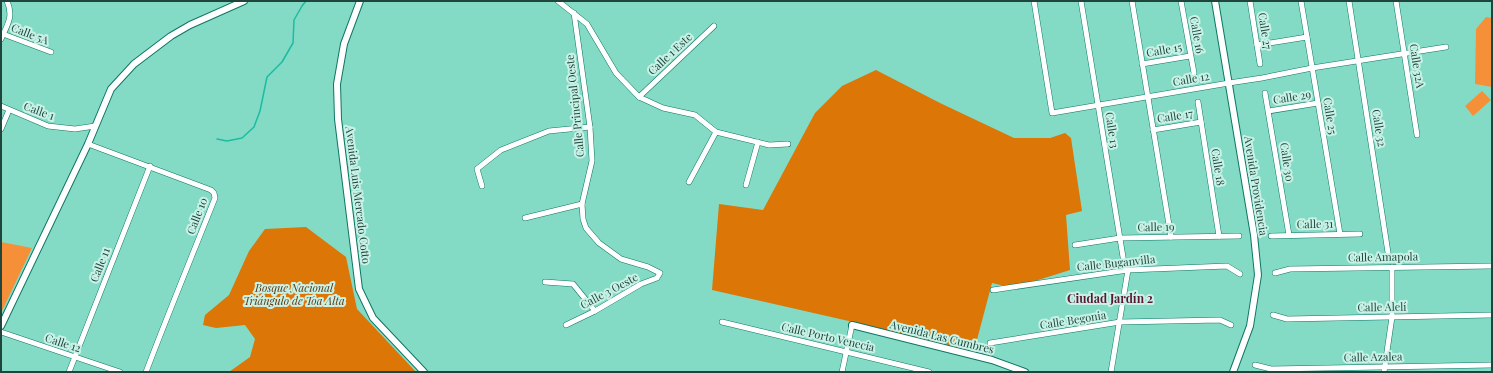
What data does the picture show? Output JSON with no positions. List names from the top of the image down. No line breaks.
{"streets":{"street":["Calle 27","Calle 5A","Calle 16","Calle 15","Calle 1 Este","Calle 32A","Calle 12","Calle 29","Calle Principal Oeste","Calle 1","Calle 17","Calle 25","Calle 32","Calle 13","Calle 30","Calle 18","Avenida Providencia","Avenida Luis Mercado Cotto","Calle 10","Calle 31","Calle 19","Calle Amapola","Calle Buganvilla","Calle 11","Calle 3 Oeste","Calle Alelí","Calle Begonia","Calle Porto Venecia","Avenida Las Cumbres","Calle Azalea"]},"crossings":[["Calle 16","Calle 15"],["Calle 32A","Calle 12"],["Calle 12","Calle 25"],["Calle 12","Calle 32"],["Calle 12","Calle 13"],["Calle 12","Avenida Providencia"],["Calle 12","Calle 11"],["Calle 29","Calle 25"],["Calle 29","Calle 30"],["Calle Principal Oeste","Calle 3 Oeste"],["Calle 17","Calle 18"],["Calle 25","Calle 31"],["Calle 13","Calle 19"],["Calle 30","Calle 31"],["Calle 18","Calle 19"],["Calle 10","Calle 11"]],"districts":["Ciudad Jardín 2"],"parks":["Bosque Nacional Triángulo de Toa Alta"]}
